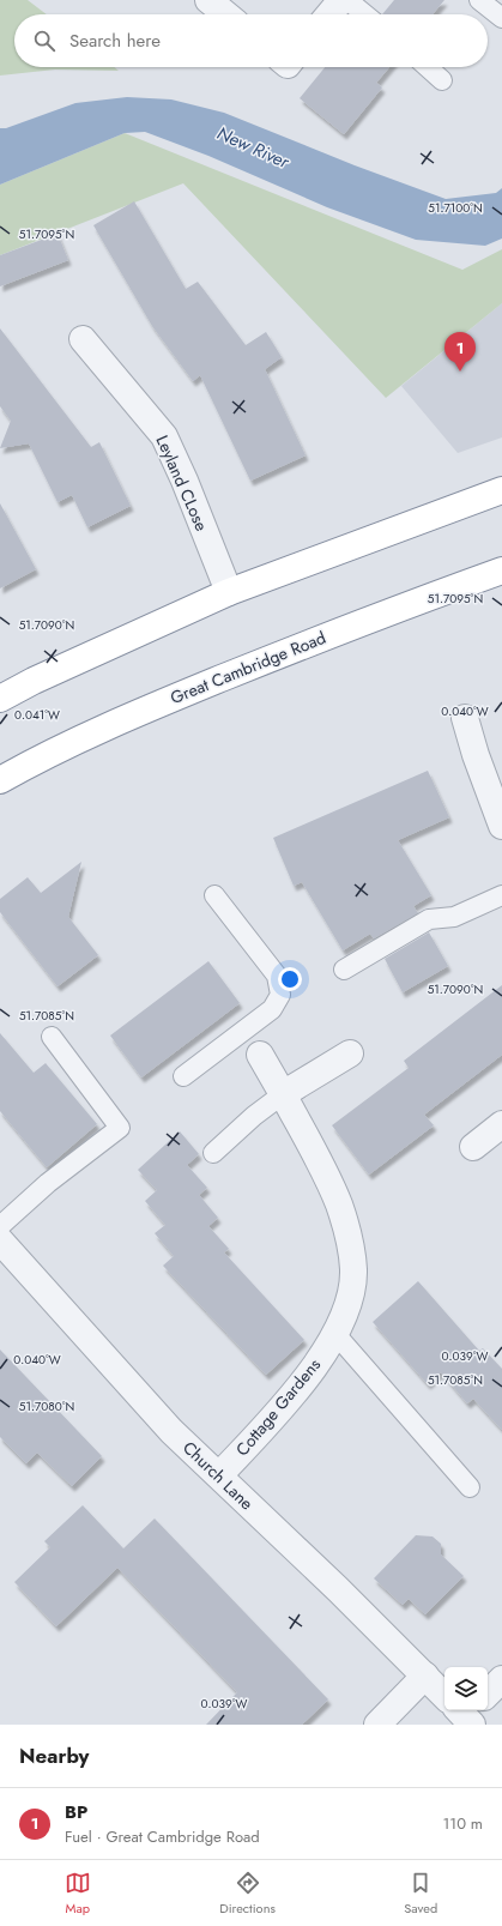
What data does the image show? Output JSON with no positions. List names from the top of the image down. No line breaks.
{"streets":{"highway":["Great Cambridge Road"],"street":["Leyland CLose","Cottage Gardens","Church Lane"]},"crossings":[["Cottage Gardens","Church Lane"]],"water":["New River"],"page":{"search":"Search here","pins":"1","heading":"Nearby","list":[{"mark":"1","name":"BP","note":"Fuel · Great Cambridge Road","value":"110 m"}],"nav":["Map","Directions","Saved"]},"coordinates":["51.7100°N","51.7095°N","51.7090°N","0.040°W","0.041°W","51.7085°N","0.039°W","51.7080°N"]}
